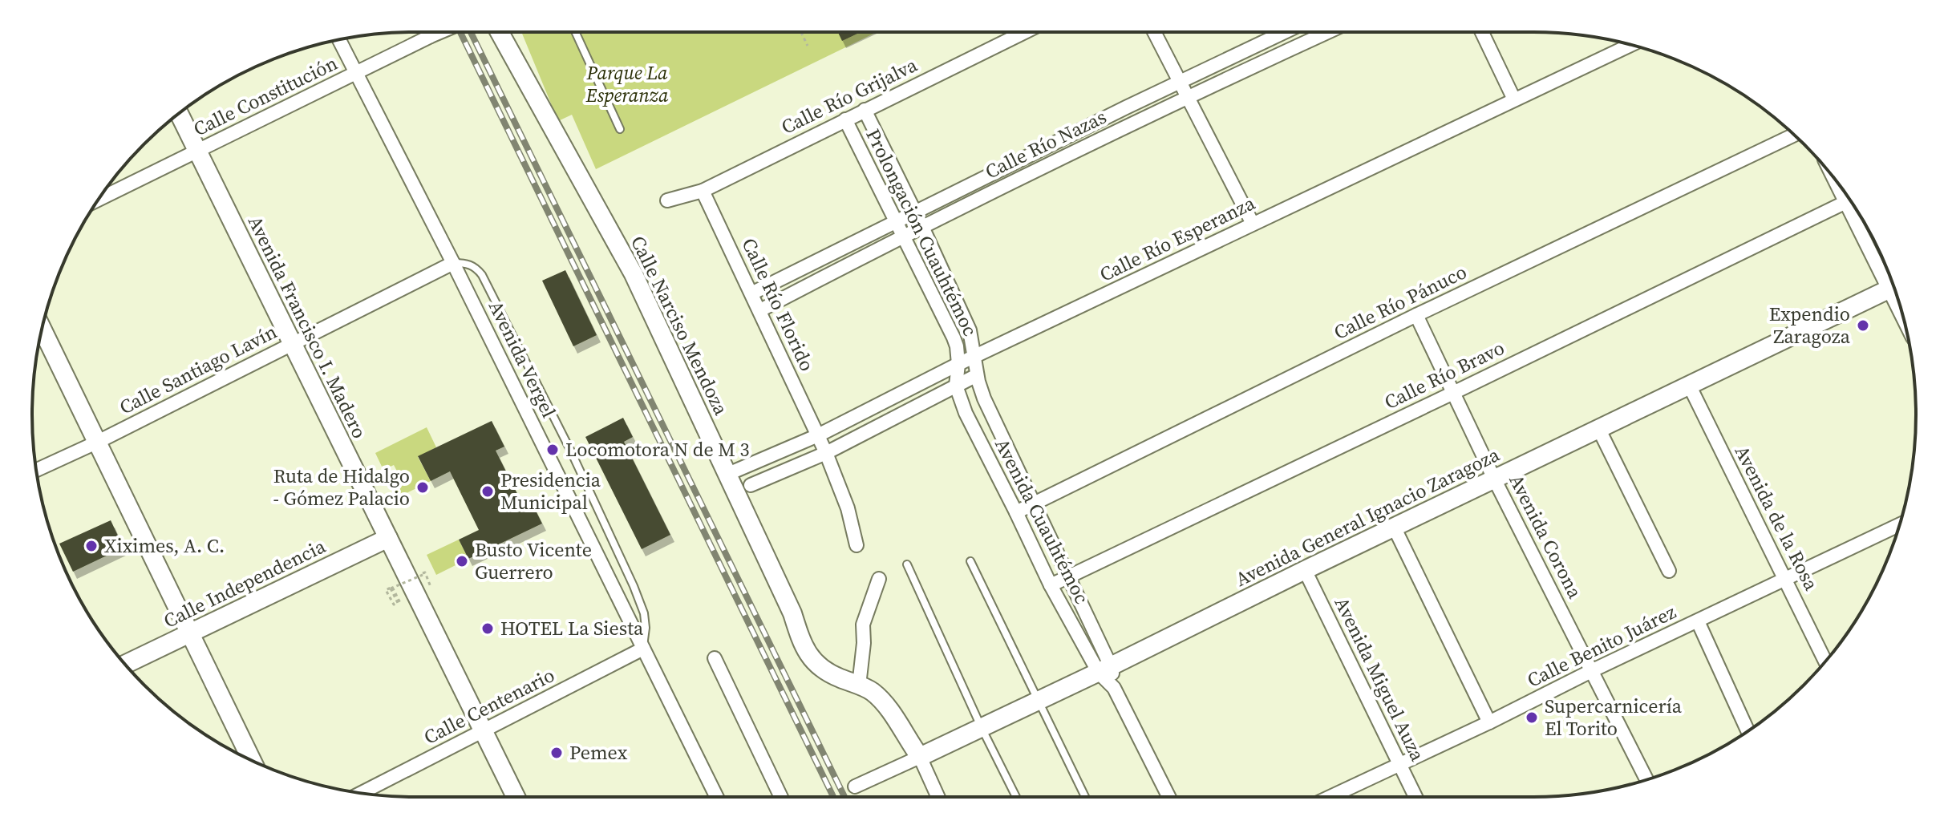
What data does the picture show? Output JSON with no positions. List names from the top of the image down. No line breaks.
{"streets":{"street":["Calle Constitución","Calle Río Grijalva","Calle Río Nazas","Prolongación Cuauhtémoc","Calle Río Esperanza","Calle Río Pánuco","Calle Río Florido","Calle Narciso Mendoza","Avenida Francisco I. Madero","Avenida Vergel","Calle Santiago Lavín","Calle Río Bravo","Avenida General Ignacio Zaragoza","Avenida de la Rosa","Avenida Cuauhtémoc","Avenida Corona","Calle Independencia","Calle Benito Juárez","Avenida Miguel Auza","Calle Centenario"]},"crossings":[["Calle Constitución","Avenida Francisco I. Madero"],["Calle Constitución","Avenida Vergel"],["Calle Río Grijalva","Prolongación Cuauhtémoc"],["Calle Río Grijalva","Calle Río Florido"],["Calle Río Nazas","Prolongación Cuauhtémoc"],["Calle Río Nazas","Calle Río Florido"],["Prolongación Cuauhtémoc","Calle Río Esperanza"],["Prolongación Cuauhtémoc","Avenida Cuauhtémoc"],["Calle Río Esperanza","Calle Río Florido"],["Calle Río Esperanza","Calle Narciso Mendoza"],["Calle Río Esperanza","Avenida Cuauhtémoc"],["Calle Río Pánuco","Avenida Cuauhtémoc"],["Calle Río Pánuco","Avenida Corona"],["Calle Narciso Mendoza","Avenida General Ignacio Zaragoza"],["Avenida Francisco I. Madero","Calle Santiago Lavín"],["Avenida Francisco I. Madero","Calle Independencia"],["Avenida Francisco I. Madero","Calle Centenario"],["Avenida Vergel","Calle Santiago Lavín"],["Avenida Vergel","Calle Centenario"],["Calle Río Bravo","Avenida Cuauhtémoc"],["Calle Río Bravo","Avenida Corona"],["Avenida General Ignacio Zaragoza","Avenida de la Rosa"],["Avenida General Ignacio Zaragoza","Avenida Cuauhtémoc"],["Avenida General Ignacio Zaragoza","Avenida Corona"],["Avenida General Ignacio Zaragoza","Avenida Miguel Auza"],["Avenida de la Rosa","Calle Benito Juárez"],["Avenida Corona","Calle Benito Juárez"],["Calle Benito Juárez","Avenida Miguel Auza"]],"parks":["Parque La Esperanza"],"places":["Expendio Zaragoza","Locomotora N de M 3","Ruta de Hidalgo - Gómez Palacio","Presidencia Municipal","Xiximes, A. C.","Busto Vicente Guerrero","HOTEL La Siesta","Supercarnicería El Torito","Pemex"]}
